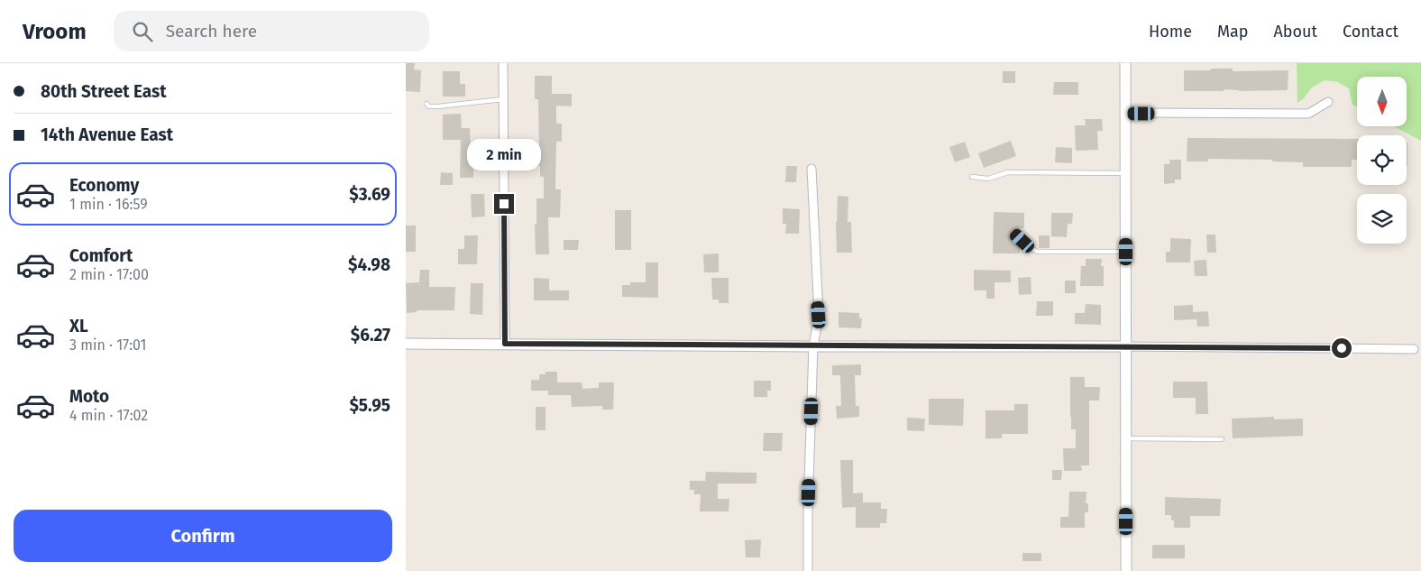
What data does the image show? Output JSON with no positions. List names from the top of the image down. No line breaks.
{"north":"bottom","page":{"header":"Vroom","search":"Search here","nav":["Home","Map","About","Contact"],"banner":["80th Street East","14th Avenue East"],"bubble":"2 min","list":[{"name":"Economy","note":"1 min · 16:59","value":"$3.69"},{"name":"Comfort","note":"2 min · 17:00","value":"$4.98"},{"name":"XL","note":"3 min · 17:01","value":"$6.27"},{"name":"Moto","note":"4 min · 17:02","value":"$5.95"}],"buttons":"Confirm"}}
